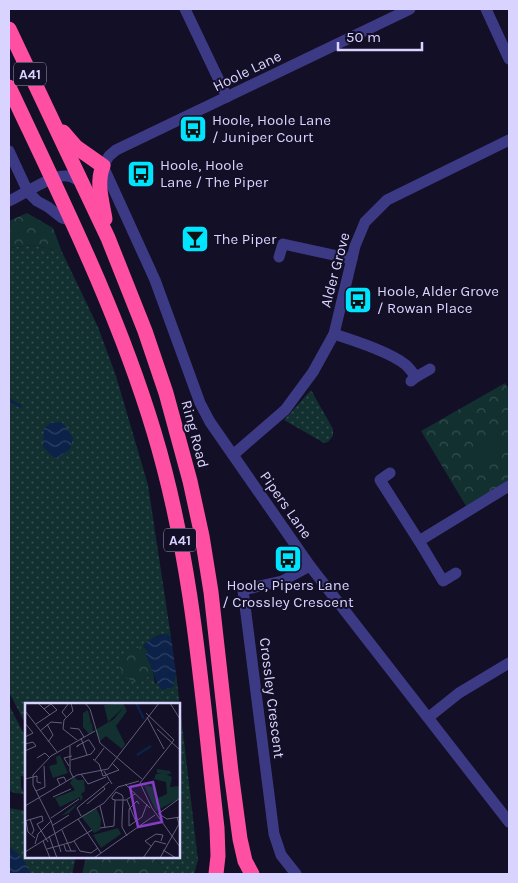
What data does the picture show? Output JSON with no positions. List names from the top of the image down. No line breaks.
{"streets":{"highway":["A41","Ring Road"],"street":["Hoole Lane","Alder Grove","Pipers Lane","Crossley Crescent"]},"crossings":[["Hoole Lane","Pipers Lane"],["Alder Grove","Pipers Lane"],["Pipers Lane","Crossley Crescent"]],"places":{"bus stop":["Hoole, Hoole Lane / Juniper Court","Hoole, Hoole Lane / The Piper","Hoole, Alder Grove / Rowan Place","Hoole, Pipers Lane / Crossley Crescent"],"bar":["The Piper"]},"scale_bar":"50 m"}
